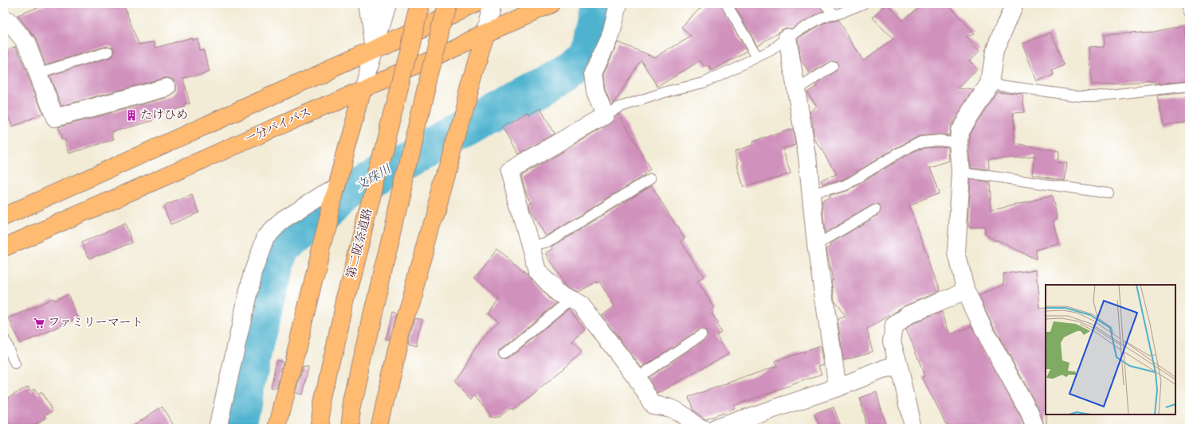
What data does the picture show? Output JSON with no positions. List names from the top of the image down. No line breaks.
{"streets":{"highway":["一分バイパス","第二阪奈道路"]},"water":["文珠川"],"places":{"building":["たけひめ"],"supermarket":["ファミリーマート"]}}
